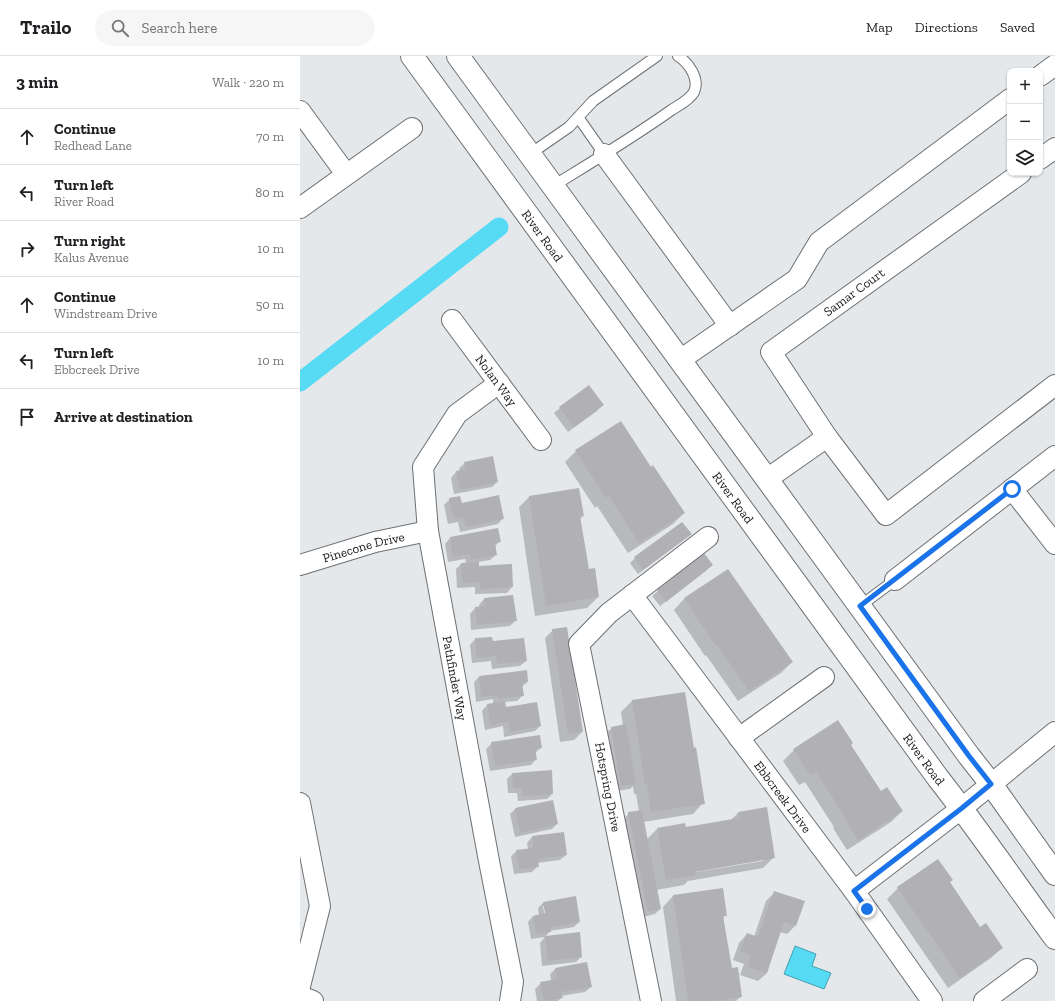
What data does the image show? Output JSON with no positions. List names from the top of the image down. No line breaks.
{"streets":{"main road":["River Road"],"street":["Samar Court","Nolan Way","Pinecone Drive","Pathfinder Way","Hotspring Drive","Ebbcreek Drive"]},"crossings":[["Nolan Way","Pathfinder Way"],["Pinecone Drive","Pathfinder Way"],["Hotspring Drive","Ebbcreek Drive"]],"page":{"header":"Trailo","search":"Search here","nav":["Map","Directions","Saved"],"heading":["3 min","Walk · 220 m"],"map_buttons":["+","−"],"list":[["Continue","Redhead Lane","70 m"],["Turn left","River Road","80 m"],["Turn right","Kalus Avenue","10 m"],["Continue","Windstream Drive","50 m"],["Turn left","Ebbcreek Drive","10 m"],"Arrive at destination"]}}
